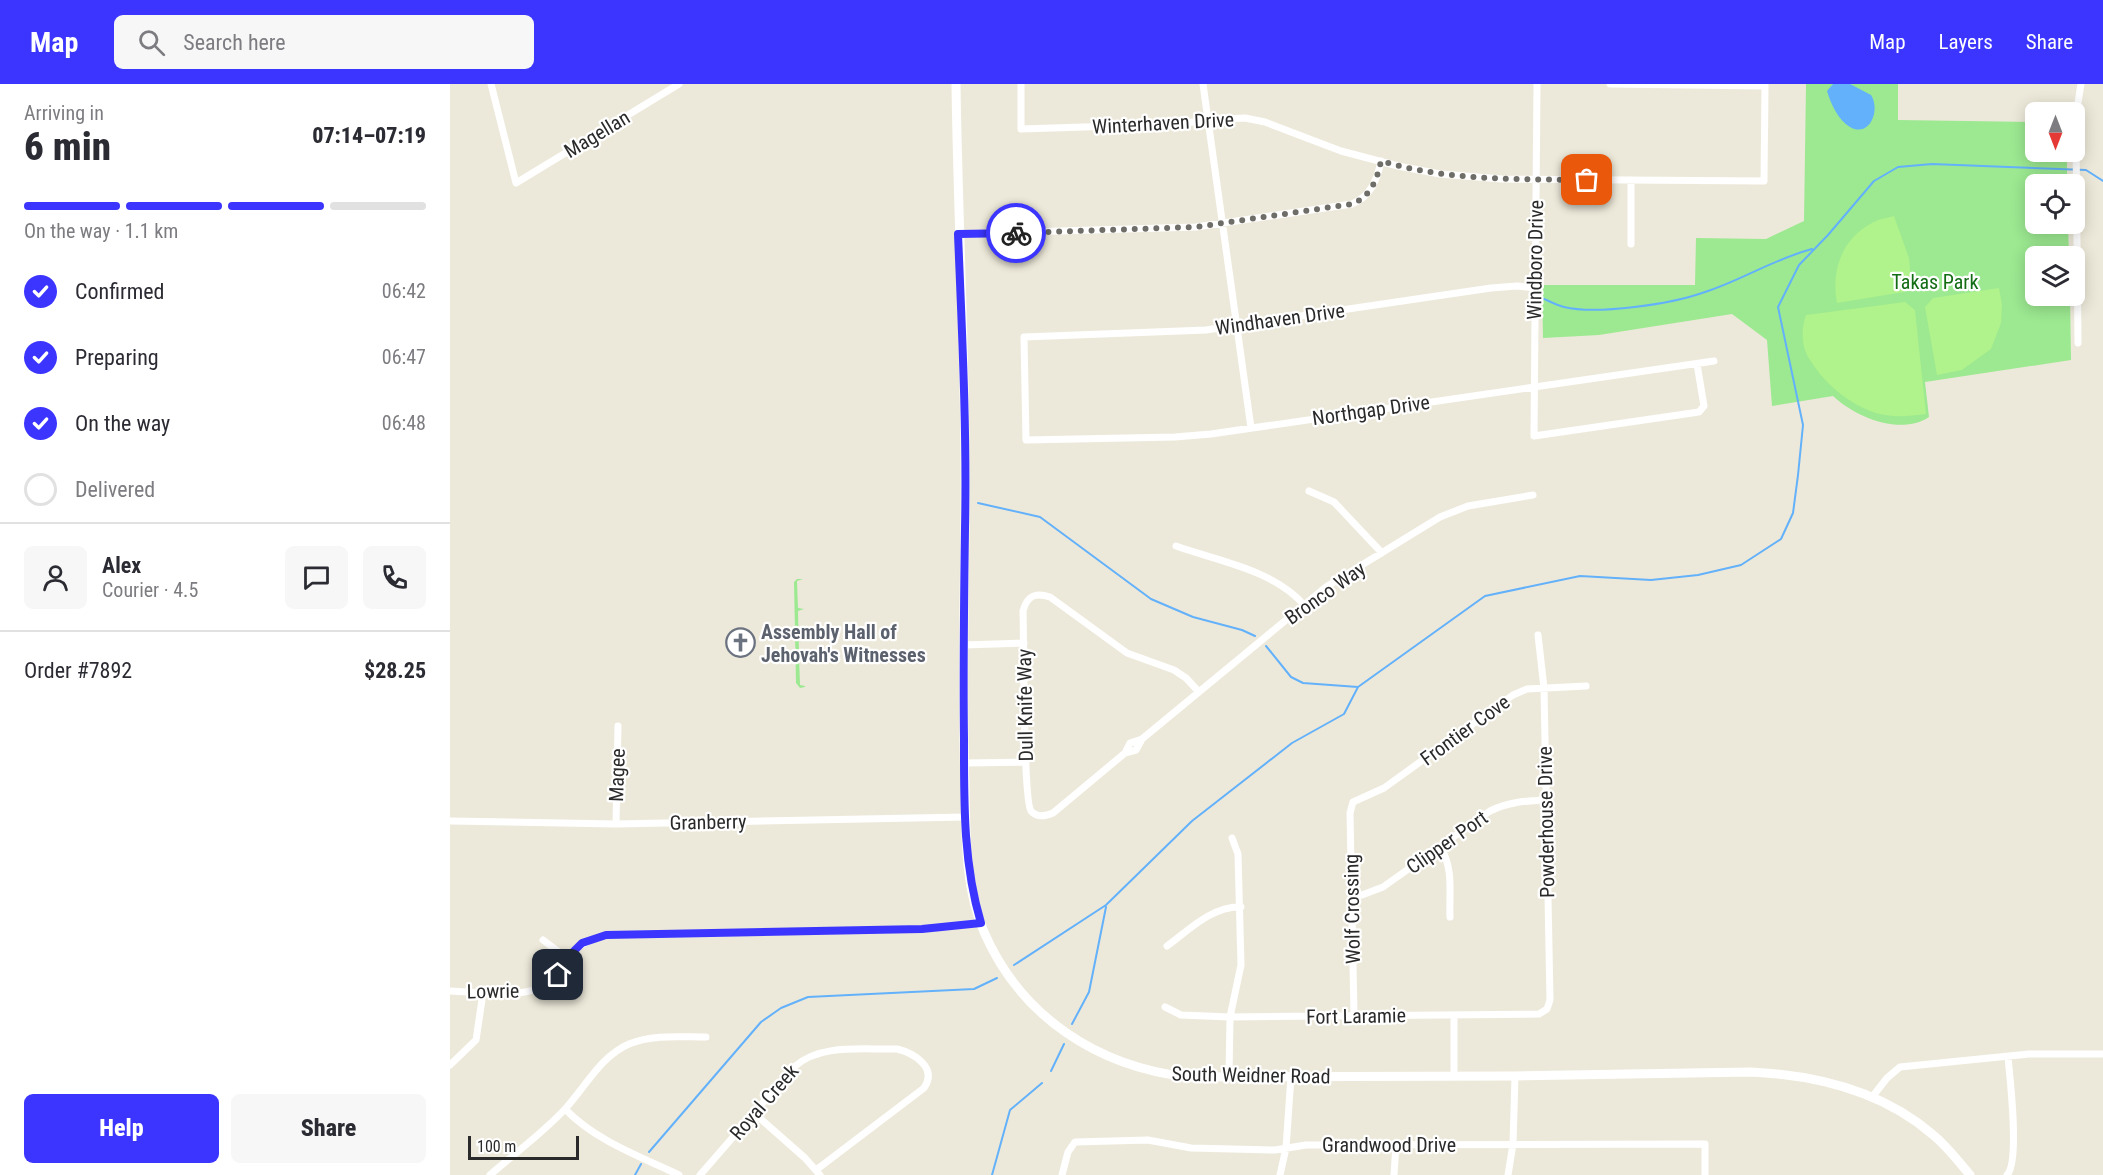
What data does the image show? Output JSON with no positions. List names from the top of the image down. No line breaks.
{"streets":{"main road":["South Weidner Road"],"street":["Winterhaven Drive","Magellan","Windboro Drive","Windhaven Drive","Northgap Drive","Bronco Way","Dull Knife Way","Frontier Cove","Magee","Granberry","Powderhouse Drive","Clipper Port","Wolf Crossing","Lowrie","Fort Laramie","Royal Creek","Grandwood Drive"]},"crossings":[["Winterhaven Drive","Windboro Drive"],["Windboro Drive","Windhaven Drive"],["Windboro Drive","Northgap Drive"],["Windhaven Drive","Northgap Drive"],["Bronco Way","Dull Knife Way"],["Frontier Cove","Powderhouse Drive"],["Frontier Cove","Wolf Crossing"],["Magee","Granberry"],["Granberry","South Weidner Road"],["Powderhouse Drive","Clipper Port"],["Powderhouse Drive","Fort Laramie"],["Clipper Port","Wolf Crossing"],["Wolf Crossing","Fort Laramie"],["Lowrie","South Weidner Road"]],"parks":["Takas Park"],"places":{"church":["Assembly Hall of Jehovah's Witnesses"]},"scale_bar":"100 m","north":"bottom","page":{"header":"Map","search":"Search here","nav":["Map","Layers","Share"],"heading":["6 min","Arriving in","07:14–07:19"],"panel":["Alex","Courier · 4.5","Order #7892","$28.25"],"bar":"On the way · 1.1 km","list":[["Confirmed","06:42"],["Preparing","06:47"],["On the way","06:48"],"Delivered"],"buttons":["Help","Share"],"scale":"100 m"}}
